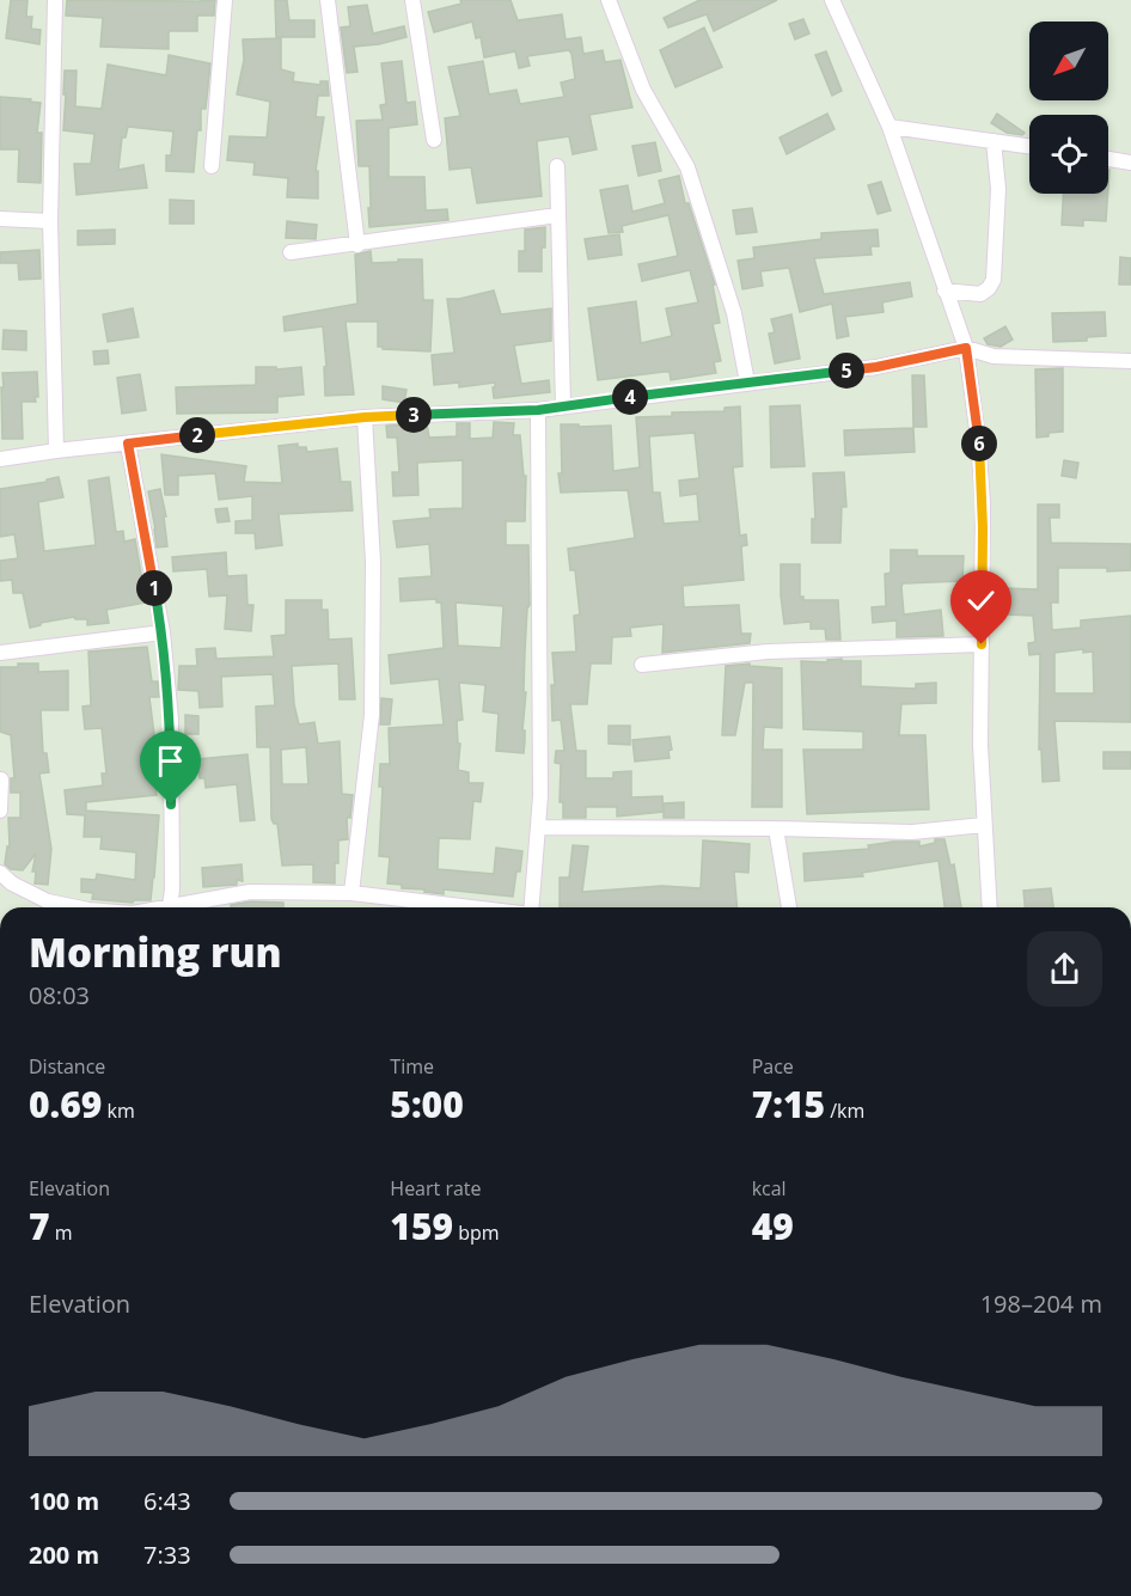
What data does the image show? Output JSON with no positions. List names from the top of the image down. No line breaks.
{"north":"bottom left","page":{"pins":["5","4","3","2","6","1"],"heading":["Morning run","08:03"],"stats":[["Distance","0.69 km"],["Time","5:00"],["Pace","7:15 /km"],["Elevation","7 m"],["Heart rate","159 bpm"],["kcal","49"]],"chart":["Elevation","198–204 m"],"list":[{"name":"100 m","note":"6:43"},{"name":"200 m","note":"7:33"}]}}
